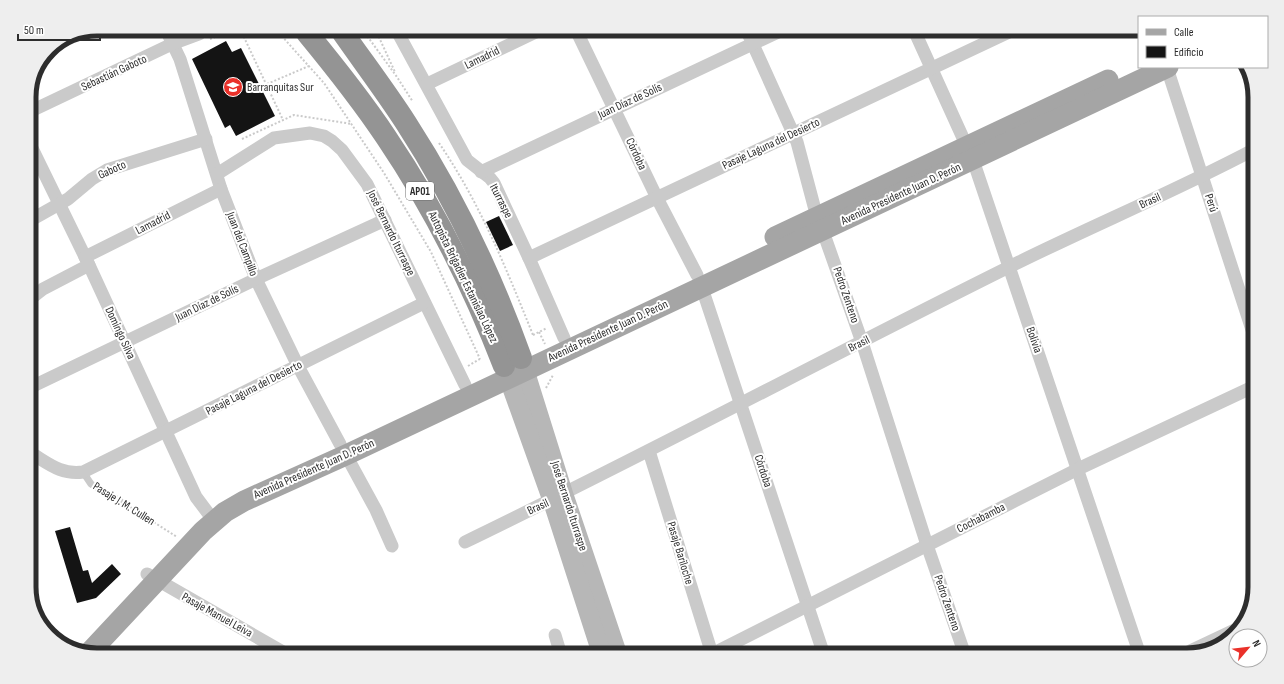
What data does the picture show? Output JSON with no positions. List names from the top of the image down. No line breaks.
{"streets":{"highway":["AP01","Autopista Brigadier Estanislao López"],"main road":["Avenida Presidente Juan D. Perón","José Bernardo Iturraspe"],"street":["Lamadrid","Sebastián Gaboto","Juan Díaz de Solís","Pasaje Laguna del Desierto","Córdoba","Gaboto","Iturraspe","Brasil","Perú","Juan del Campillo","Pedro Zenteno","Domingo Silva","Bolivia","Pasaje J. M. Cullen","Cochabamba","Pasaje Bariloche","Pasaje Manuel Leiva"]},"crossings":[["Lamadrid","Iturraspe"],["Lamadrid","Juan del Campillo"],["Lamadrid","Domingo Silva"],["Sebastián Gaboto","Juan del Campillo"],["Juan Díaz de Solís","Córdoba"],["Juan Díaz de Solís","Iturraspe"],["Juan Díaz de Solís","José Bernardo Iturraspe"],["Juan Díaz de Solís","Juan del Campillo"],["Juan Díaz de Solís","Pedro Zenteno"],["Juan Díaz de Solís","Domingo Silva"],["Pasaje Laguna del Desierto","Córdoba"],["Pasaje Laguna del Desierto","Iturraspe"],["Pasaje Laguna del Desierto","José Bernardo Iturraspe"],["Pasaje Laguna del Desierto","Juan del Campillo"],["Pasaje Laguna del Desierto","Pedro Zenteno"],["Pasaje Laguna del Desierto","Domingo Silva"],["Pasaje Laguna del Desierto","Bolivia"],["Pasaje Laguna del Desierto","Pasaje J. M. Cullen"],["Córdoba","Avenida Presidente Juan D. Perón"],["Córdoba","Brasil"],["Córdoba","Cochabamba"],["Gaboto","Juan del Campillo"],["Gaboto","Domingo Silva"],["Avenida Presidente Juan D. Perón","Iturraspe"],["Avenida Presidente Juan D. Perón","José Bernardo Iturraspe"],["Avenida Presidente Juan D. Perón","Juan del Campillo"],["Avenida Presidente Juan D. Perón","Autopista Brigadier Estanislao López"],["Avenida Presidente Juan D. Perón","Pedro Zenteno"],["Avenida Presidente Juan D. Perón","Domingo Silva"],["Avenida Presidente Juan D. Perón","Bolivia"],["Avenida Presidente Juan D. Perón","Pasaje J. M. Cullen"],["Avenida Presidente Juan D. Perón","Pasaje Manuel Leiva"],["Brasil","Perú"],["Brasil","José Bernardo Iturraspe"],["Brasil","Pedro Zenteno"],["Brasil","Bolivia"],["Brasil","Pasaje Bariloche"],["José Bernardo Iturraspe","Juan del Campillo"],["José Bernardo Iturraspe","Autopista Brigadier Estanislao López"],["Pedro Zenteno","Cochabamba"],["Bolivia","Cochabamba"]],"places":{"school or university":["Barranquitas Sur"]},"legend":["Calle","Edificio"],"scale_bar":"50 m","north":"top right"}
